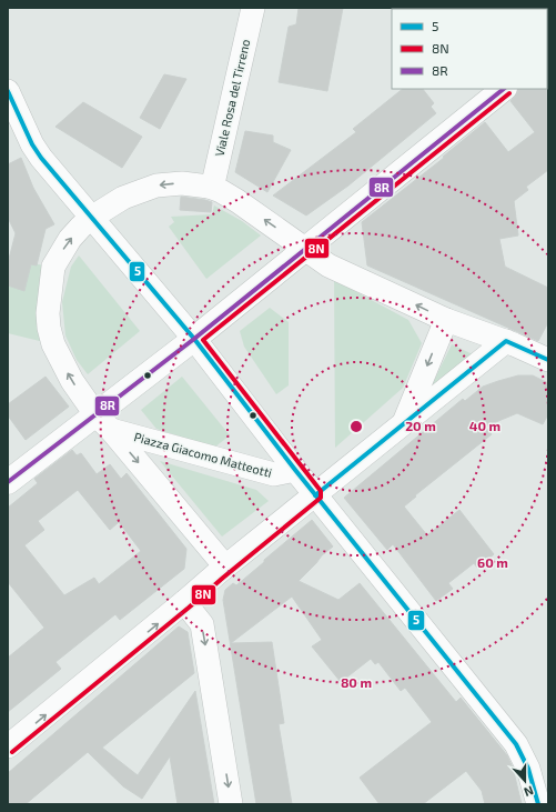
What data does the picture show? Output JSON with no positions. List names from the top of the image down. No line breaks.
{"streets":{"street":["Viale Rosa del Tirreno","Piazza Giacomo Matteotti"]},"crossings":[["Viale Rosa del Tirreno","Piazza Giacomo Matteotti"]],"lines":["transit line 8R","transit line 5","transit line 8N"],"legend":["5","8N","8R"],"north":"bottom","rings":["20 m","40 m","60 m","80 m"]}
